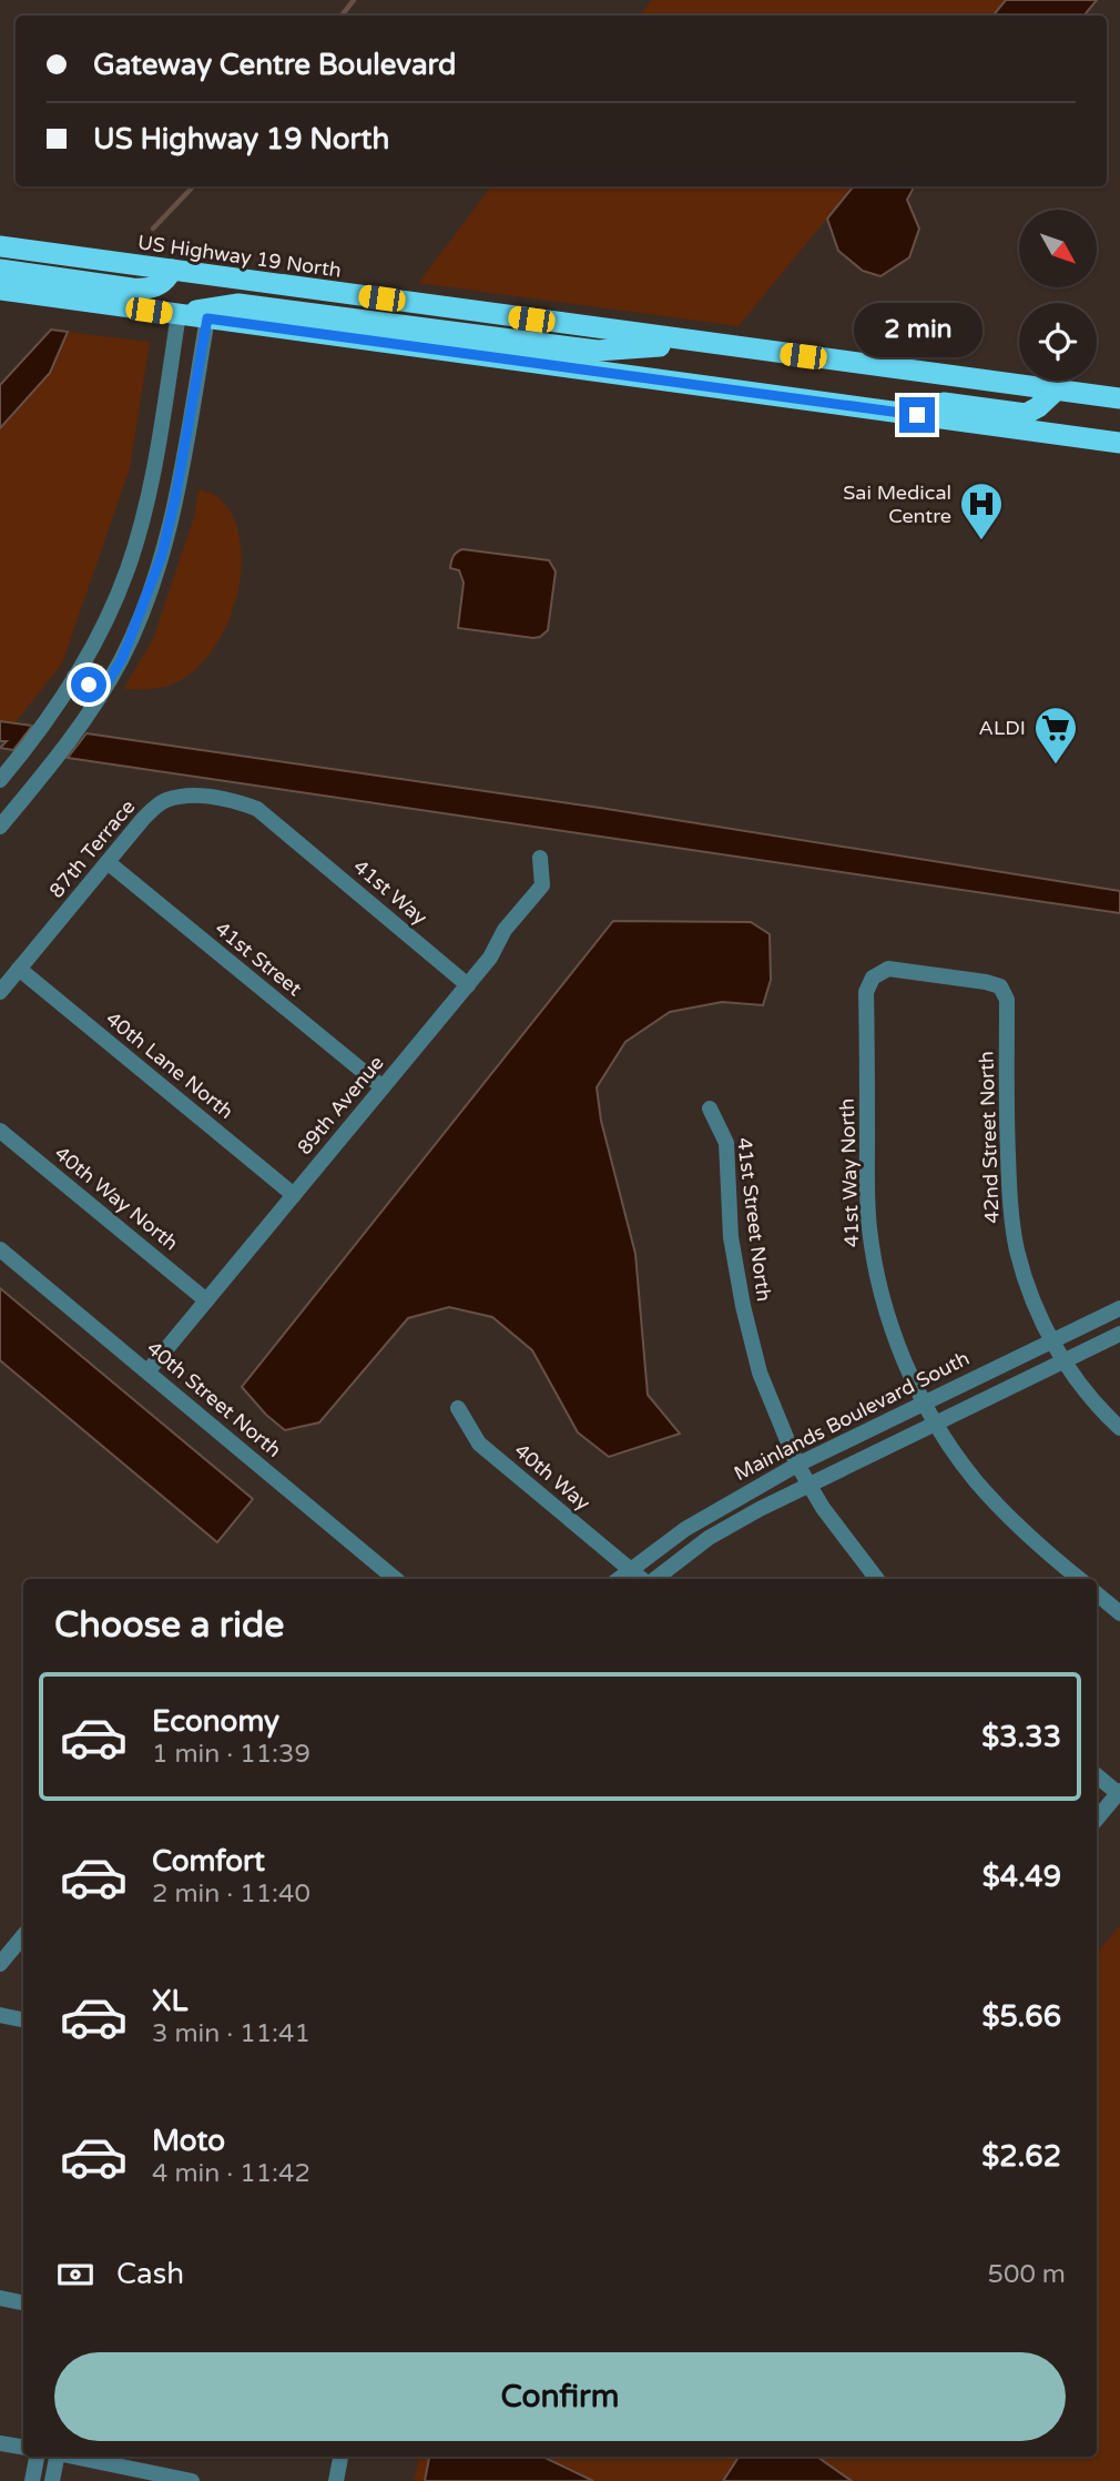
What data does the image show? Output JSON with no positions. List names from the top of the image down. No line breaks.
{"streets":{"highway":["US Highway 19 North"],"street":["87th Terrace","41st Way","41st Street","40th Lane North","89th Avenue","42nd Street North","41st Way North","40th Way North","41st Street North","40th Street North","Mainlands Boulevard South","40th Way"]},"crossings":[["87th Terrace","41st Way"],["87th Terrace","41st Street"],["87th Terrace","40th Lane North"],["41st Way","89th Avenue"],["41st Street","89th Avenue"],["40th Lane North","89th Avenue"],["89th Avenue","40th Way North"],["89th Avenue","40th Street North"],["42nd Street North","41st Way North"],["42nd Street North","Mainlands Boulevard South"],["41st Way North","Mainlands Boulevard South"],["41st Street North","Mainlands Boulevard South"],["Mainlands Boulevard South","40th Way"]],"places":{"hospital":["Sai Medical Centre"],"supermarket":["ALDI"]},"north":"bottom right","page":{"banner":["Gateway Centre Boulevard","US Highway 19 North"],"bubble":"2 min","heading":"Choose a ride","list":[{"name":"Economy","note":"1 min · 11:39","value":"$3.33"},{"name":"Comfort","note":"2 min · 11:40","value":"$4.49"},{"name":"XL","note":"3 min · 11:41","value":"$5.66"},{"name":"Moto","note":"4 min · 11:42","value":"$2.62"}],"pay":["Cash","500 m"],"buttons":"Confirm"}}
